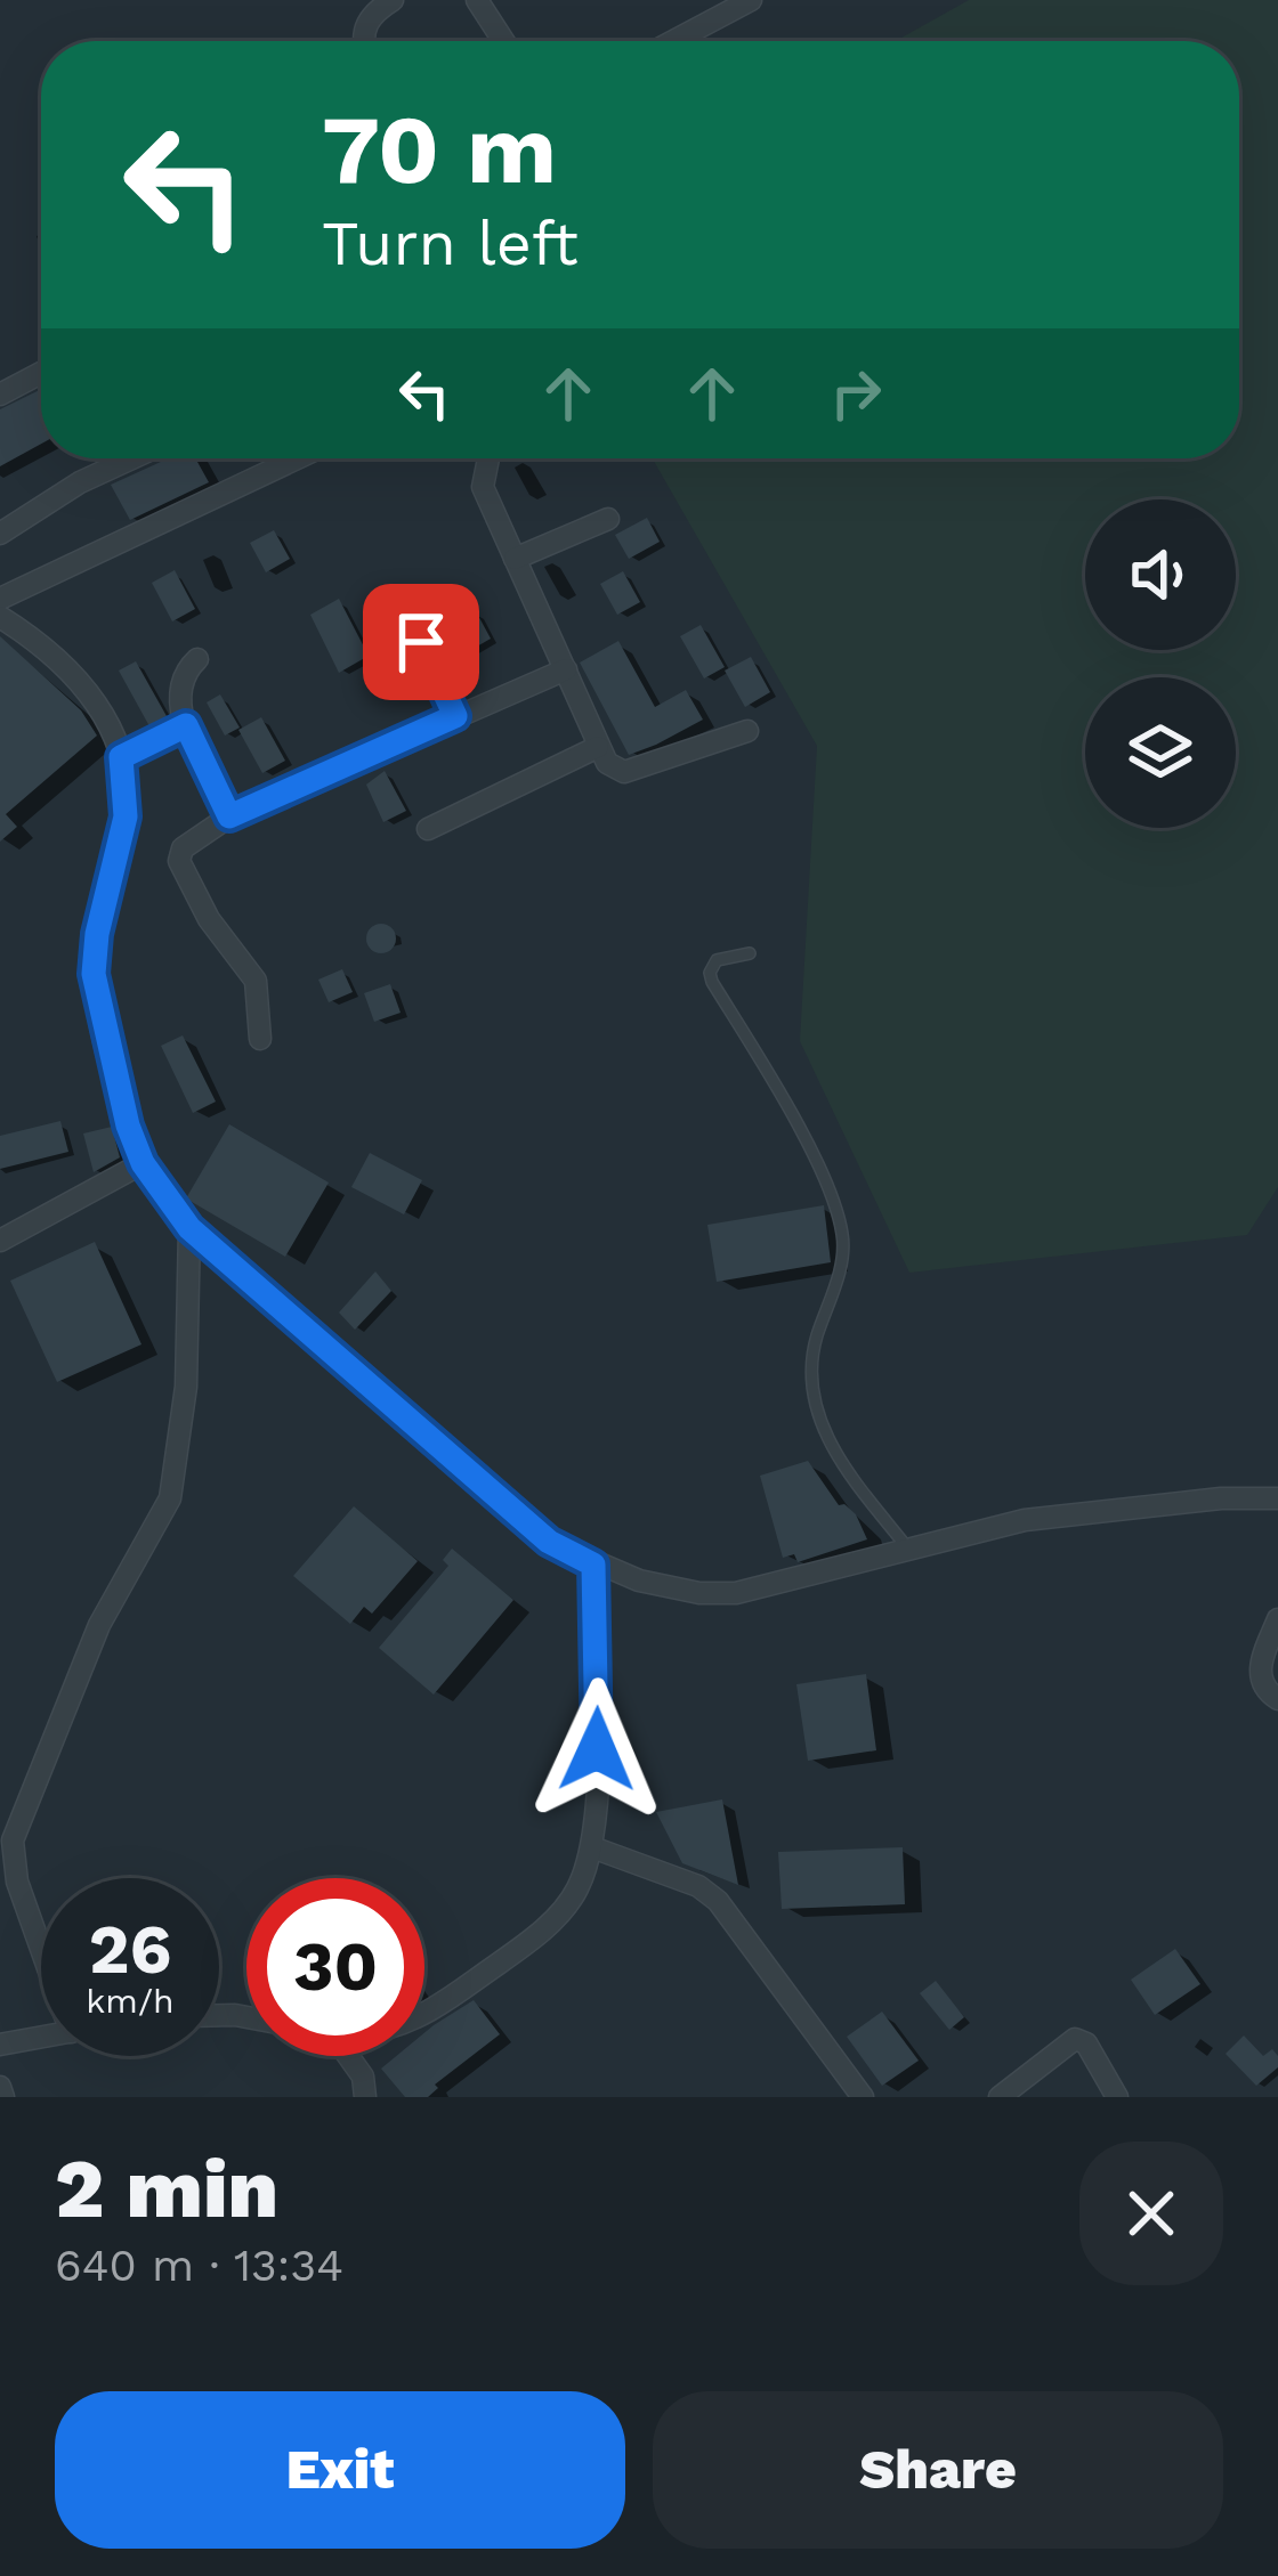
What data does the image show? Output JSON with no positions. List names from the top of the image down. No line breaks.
{"page":{"turn":["70 m","Turn left"],"speed":"26 km/h","limit":"30","heading":["2 min","640 m · 13:34"],"buttons":["Exit","Share"]}}
